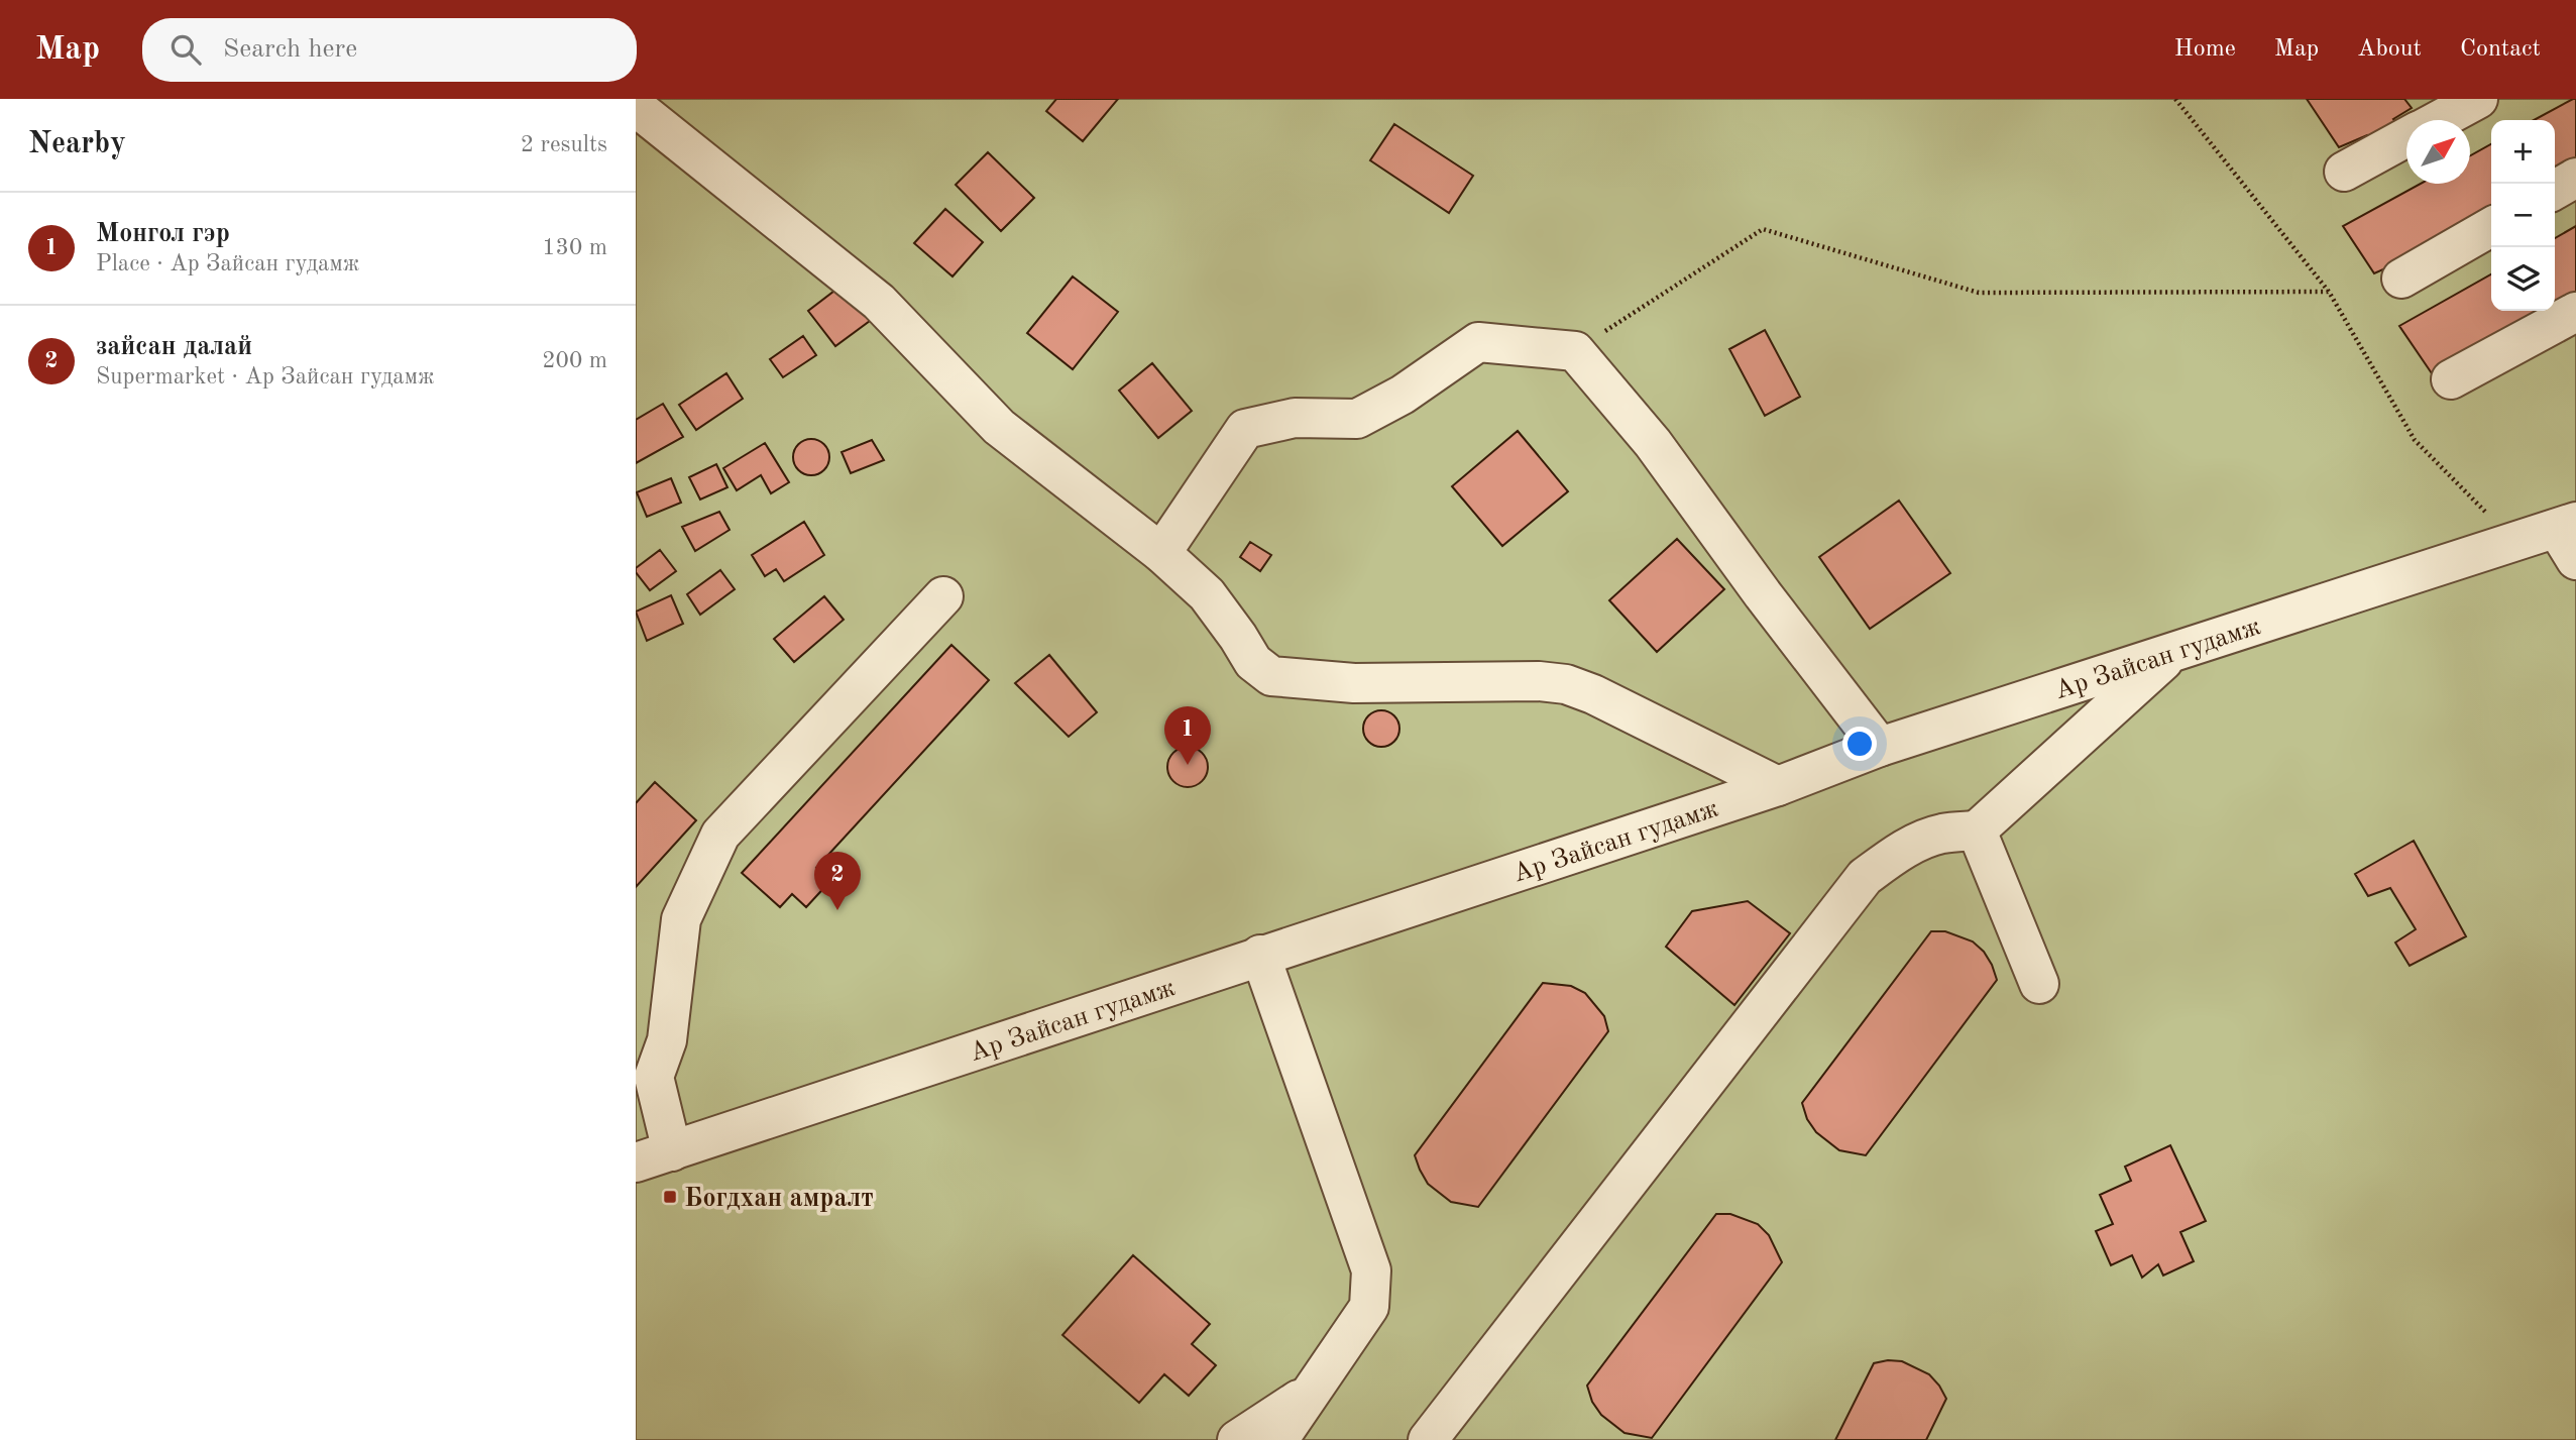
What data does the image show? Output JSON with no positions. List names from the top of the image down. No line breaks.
{"streets":{"street":["Ар Зайсан гудамж"]},"places":{"transit":["Богдхан амралт"]},"north":"top right","page":{"header":"Map","search":"Search here","nav":["Home","Map","About","Contact"],"heading":["Nearby","2 results"],"map_buttons":["+","−"],"list":[{"mark":"1","name":"Монгол гэр","note":"Place · Ар Зайсан гудамж","value":"130 m"},{"mark":"2","name":"зайсан далай","note":"Supermarket · Ар Зайсан гудамж","value":"200 m"}],"pins":["1","2"]}}
